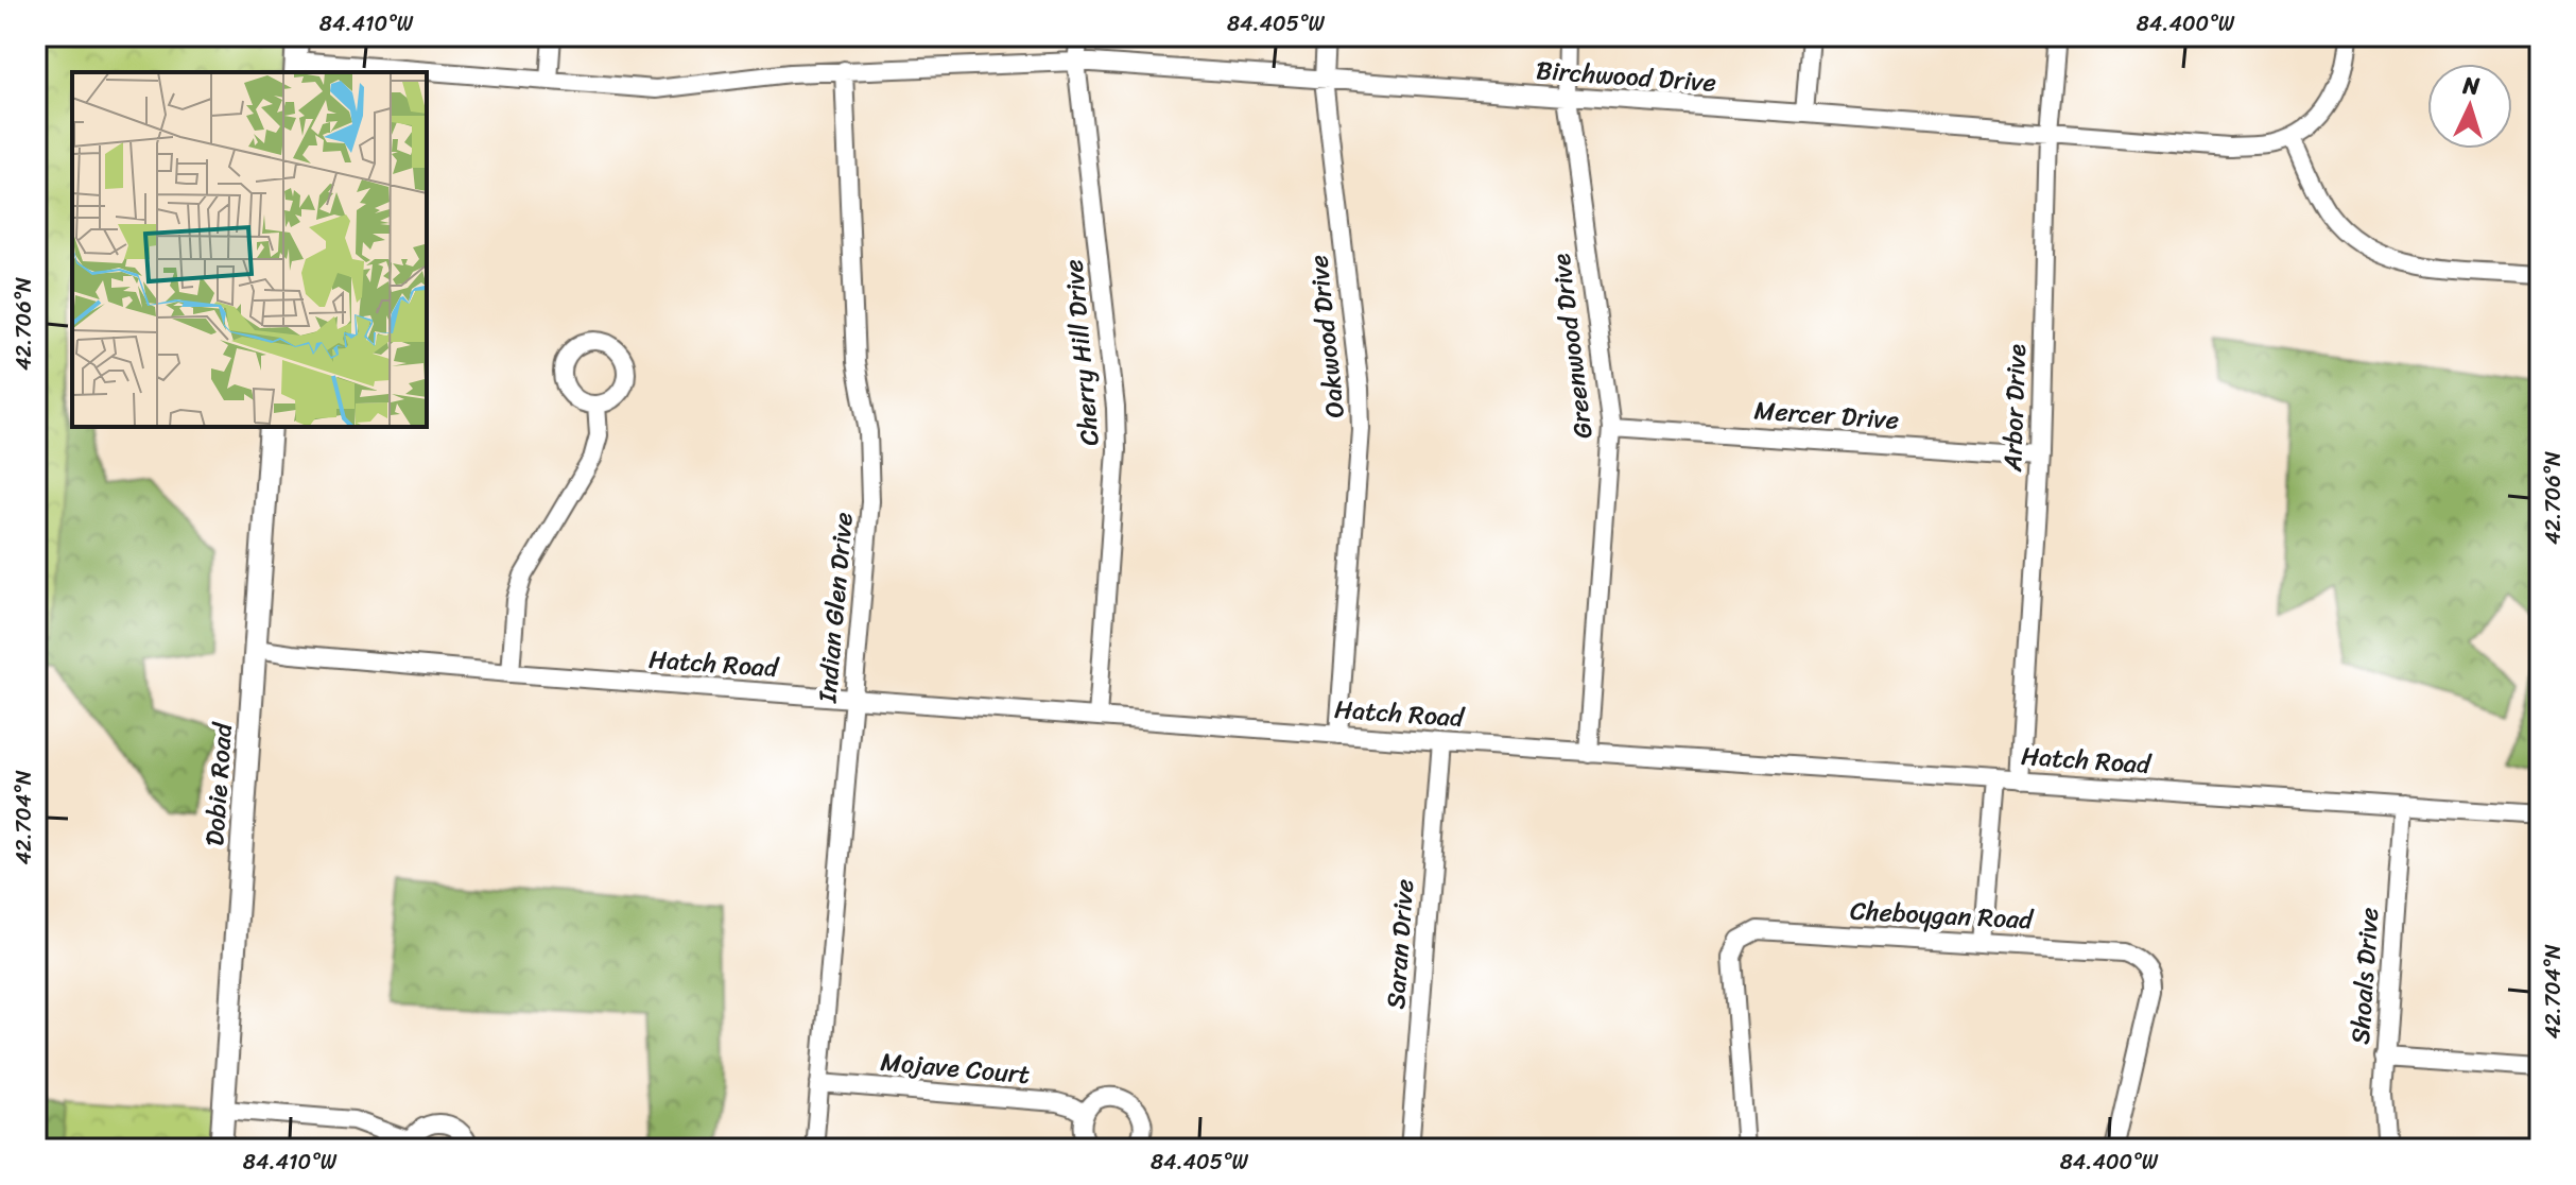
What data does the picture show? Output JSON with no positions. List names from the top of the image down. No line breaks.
{"streets":{"street":["Birchwood Drive","Oakwood Drive","Greenwood Drive","Cherry Hill Drive","Arbor Drive","Mercer Drive","Indian Glen Drive","Hatch Road","Dobie Road","Cheboygan Road","Saran Drive","Shoals Drive","Mojave Court"]},"crossings":[["Birchwood Drive","Oakwood Drive"],["Birchwood Drive","Greenwood Drive"],["Birchwood Drive","Cherry Hill Drive"],["Birchwood Drive","Arbor Drive"],["Birchwood Drive","Indian Glen Drive"],["Oakwood Drive","Hatch Road"],["Greenwood Drive","Mercer Drive"],["Greenwood Drive","Hatch Road"],["Cherry Hill Drive","Hatch Road"],["Arbor Drive","Mercer Drive"],["Arbor Drive","Hatch Road"],["Indian Glen Drive","Hatch Road"],["Indian Glen Drive","Mojave Court"],["Hatch Road","Dobie Road"],["Hatch Road","Saran Drive"],["Hatch Road","Shoals Drive"]],"north":"top","coordinates":["84.410°W","84.405°W","84.400°W","42.706°N","42.704°N"]}
